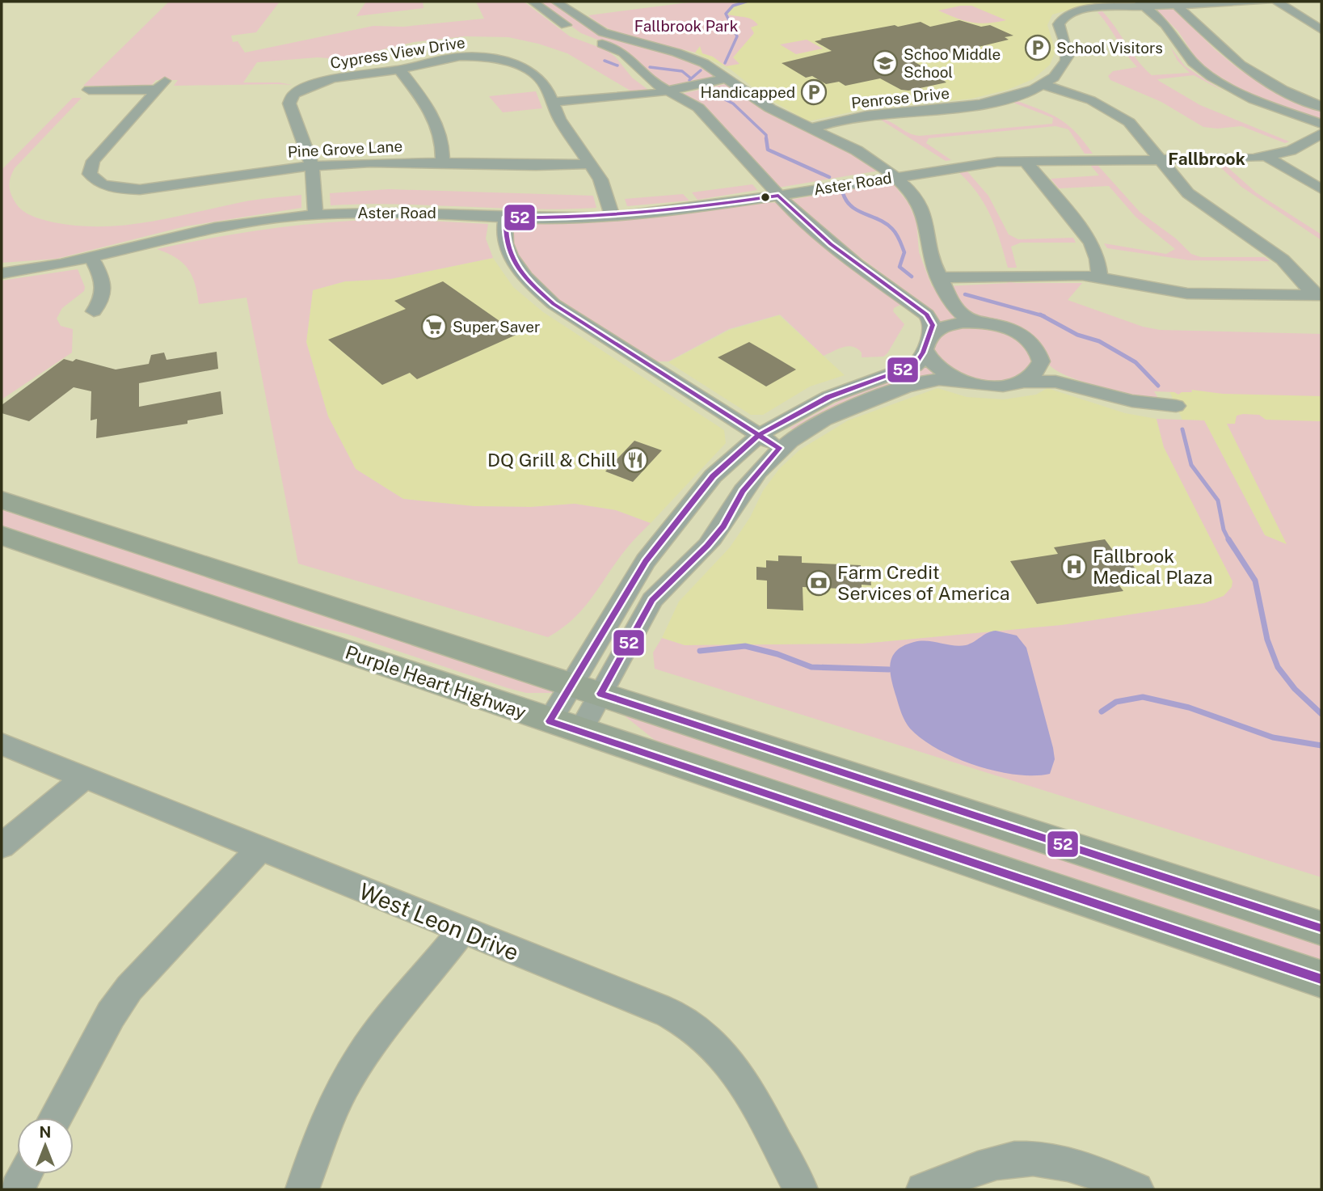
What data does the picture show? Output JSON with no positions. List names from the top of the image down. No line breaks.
{"streets":{"main road":["Purple Heart Highway"],"street":["Cypress View Drive","Penrose Drive","Pine Grove Lane","Aster Road","West Leon Drive"]},"crossings":[["Cypress View Drive","Pine Grove Lane"],["Cypress View Drive","Aster Road"]],"districts":["Fallbrook"],"parks":["Fallbrook Park"],"places":{"parking":["School Visitors","Handicapped"],"school or university":["Schoo Middle School"],"supermarket":["Super Saver"],"restaurant":["DQ Grill & Chill"],"hospital":["Fallbrook Medical Plaza"],"bank":["Farm Credit Services of America"]},"lines":["transit line 52"],"north":"top"}
